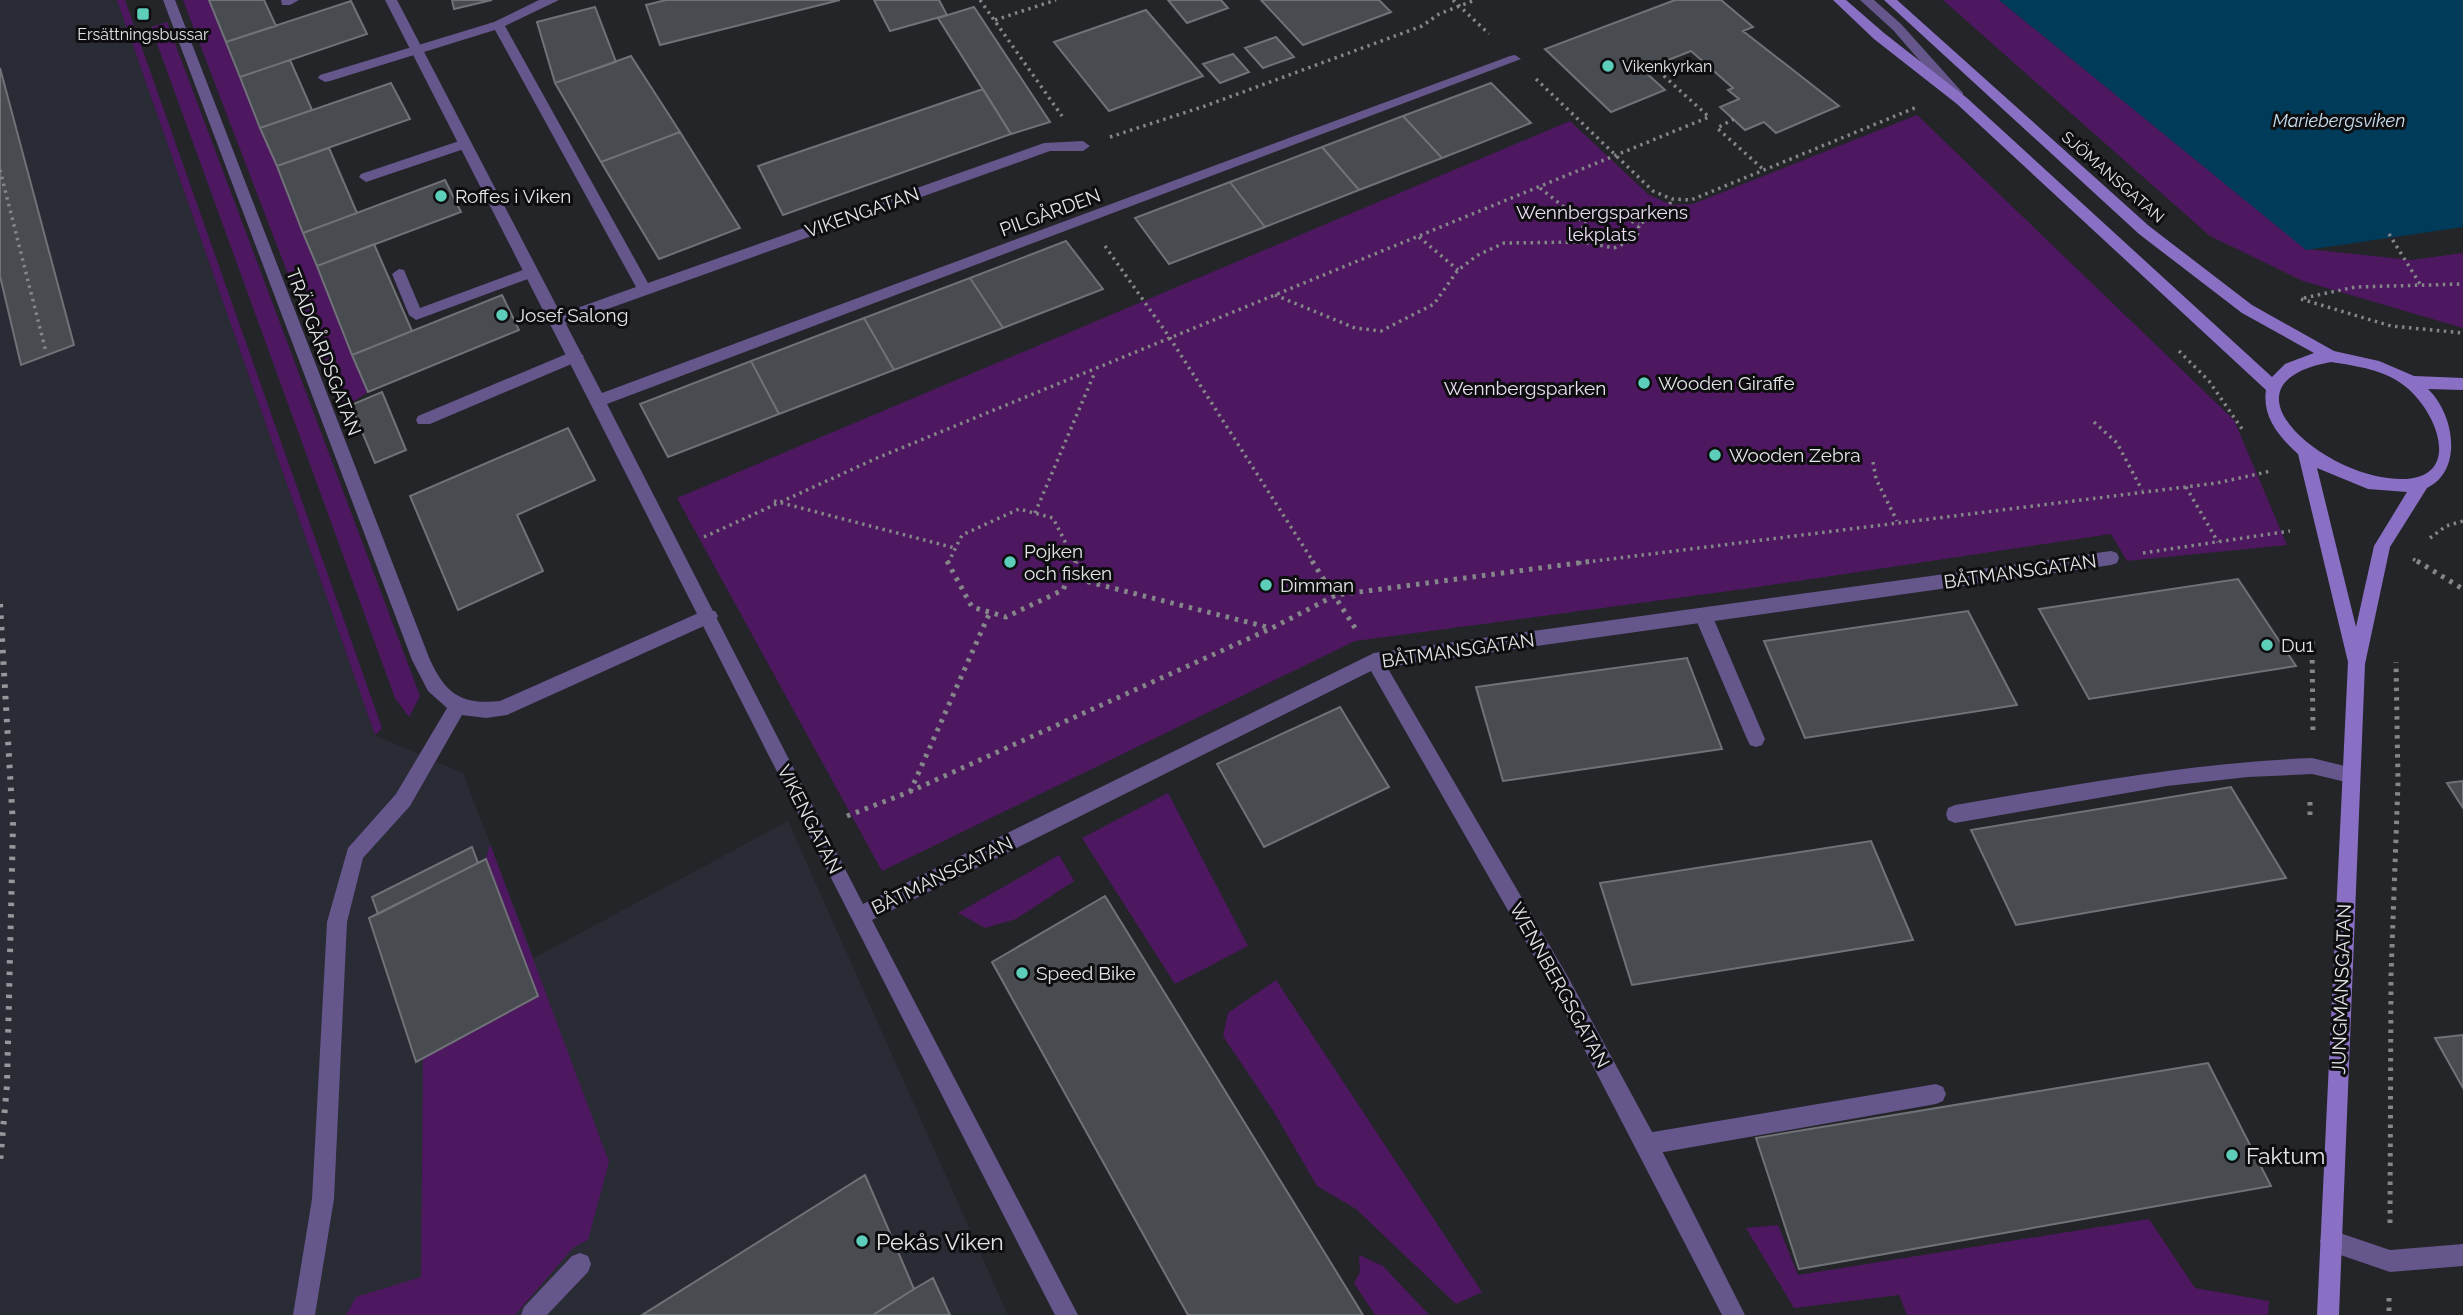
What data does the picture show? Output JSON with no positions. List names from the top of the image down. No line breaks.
{"streets":{"street":["SJÖMANSGATAN","VIKENGATAN","PILGÅRDEN","TRÄDGÅRDSGATAN","BÅTMANSGATAN","WENNBERGSGATAN","JUNGMANSGATAN"]},"crossings":[["SJÖMANSGATAN","JUNGMANSGATAN"],["VIKENGATAN","PILGÅRDEN"],["VIKENGATAN","BÅTMANSGATAN"],["BÅTMANSGATAN","WENNBERGSGATAN"]],"water":["Mariebergsviken"],"parks":["Wennbergsparkens lekplats","Wennbergsparken"],"places":{"transit":["Ersättningsbussar"],"other":["Vikenkyrkan","Roffes i Viken","Josef Salong","Wooden Giraffe","Wooden Zebra","Pojken och fisken","Dimman","Du1","Speed Bike","Faktum","Pekås Viken"]}}
